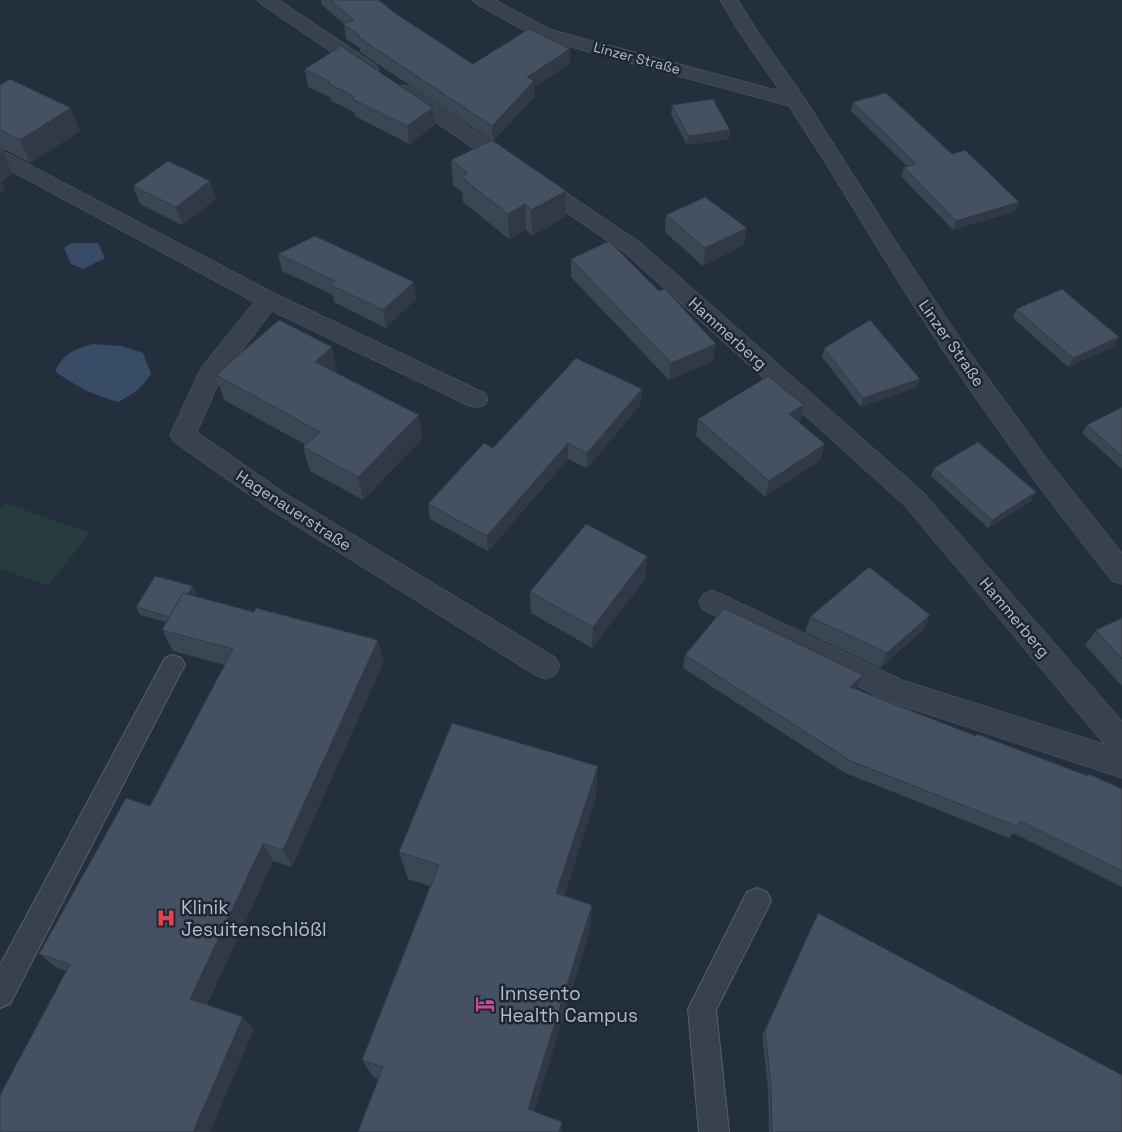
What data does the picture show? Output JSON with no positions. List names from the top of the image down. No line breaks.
{"streets":{"street":["Linzer Straße","Hammerberg","Hagenauerstraße"]},"places":{"hospital":["Klinik Jesuitenschlößl"],"hotel":["Innsento Health Campus"]}}
